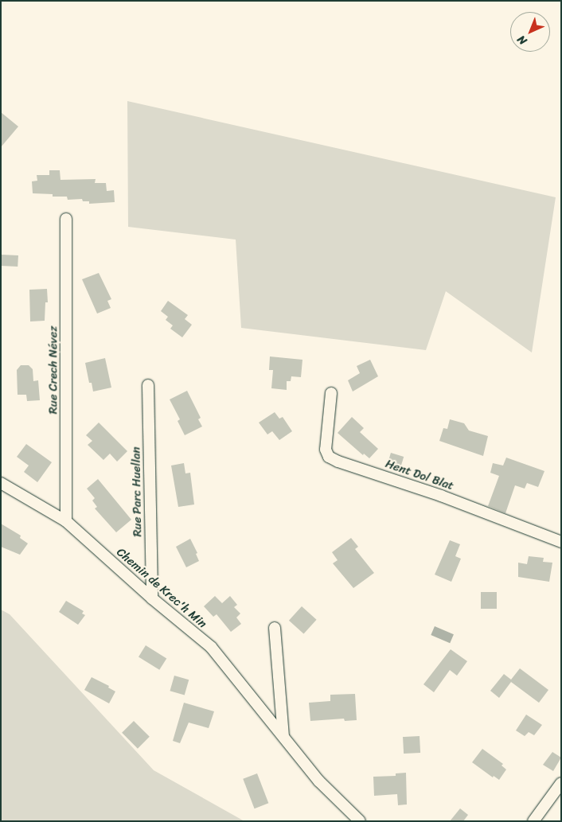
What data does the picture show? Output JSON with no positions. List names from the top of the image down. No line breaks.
{"streets":{"street":["Rue Crech Névez","Hent Dol Blat","Rue Parc Huellan","Chemin de Krec'h Min"]},"crossings":[["Rue Crech Névez","Chemin de Krec'h Min"],["Rue Parc Huellan","Chemin de Krec'h Min"]],"north":"bottom left"}
